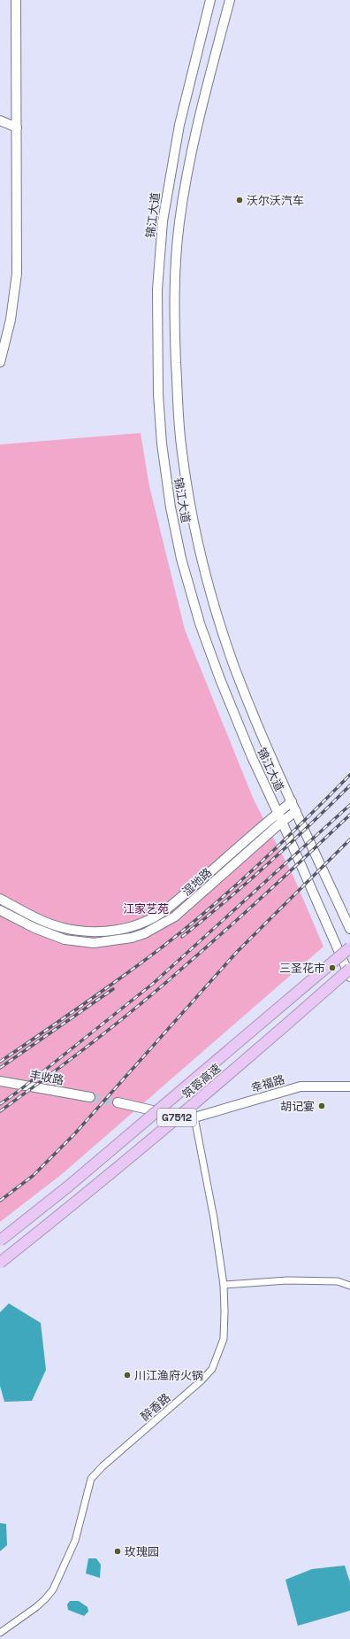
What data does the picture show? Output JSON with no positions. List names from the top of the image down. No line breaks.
{"streets":{"highway":["筑蓉高速","G7512"],"main road":["锦江大道","湿地路","丰收路","幸福路"],"street":["醉香路"]},"crossings":[["锦江大道","湿地路"],["幸福路","醉香路"]],"parks":["江家艺苑"],"places":["沃尔沃汽车","三圣花市","胡记宴","川江渔府火锅","玫瑰园"]}
